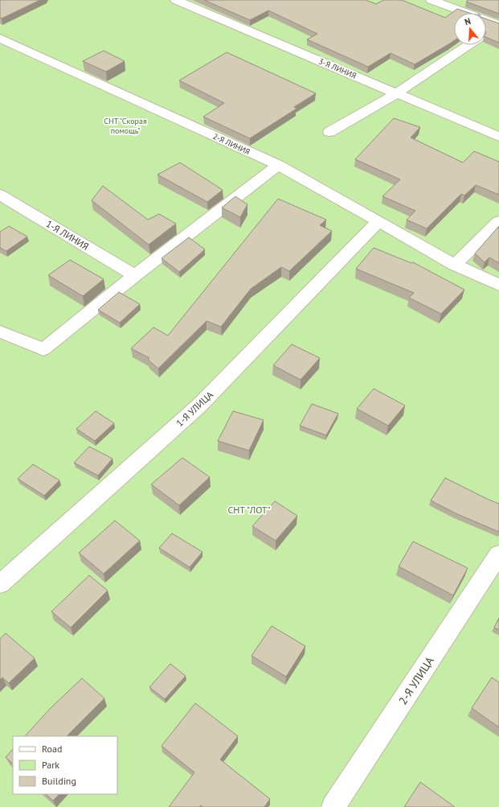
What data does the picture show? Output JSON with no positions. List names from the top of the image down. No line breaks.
{"streets":{"street":["3-Я ЛИНИЯ","2-Я ЛИНИЯ","1-Я ЛИНИЯ","1-Я УЛИЦА","2-Я УЛИЦА"]},"crossings":[["2-Я ЛИНИЯ","1-Я УЛИЦА"]],"parks":["СНТ \"Скорая помощь\"","СНТ \"ЛОТ\""],"legend":["Road","Park","Building"],"north":"top"}
